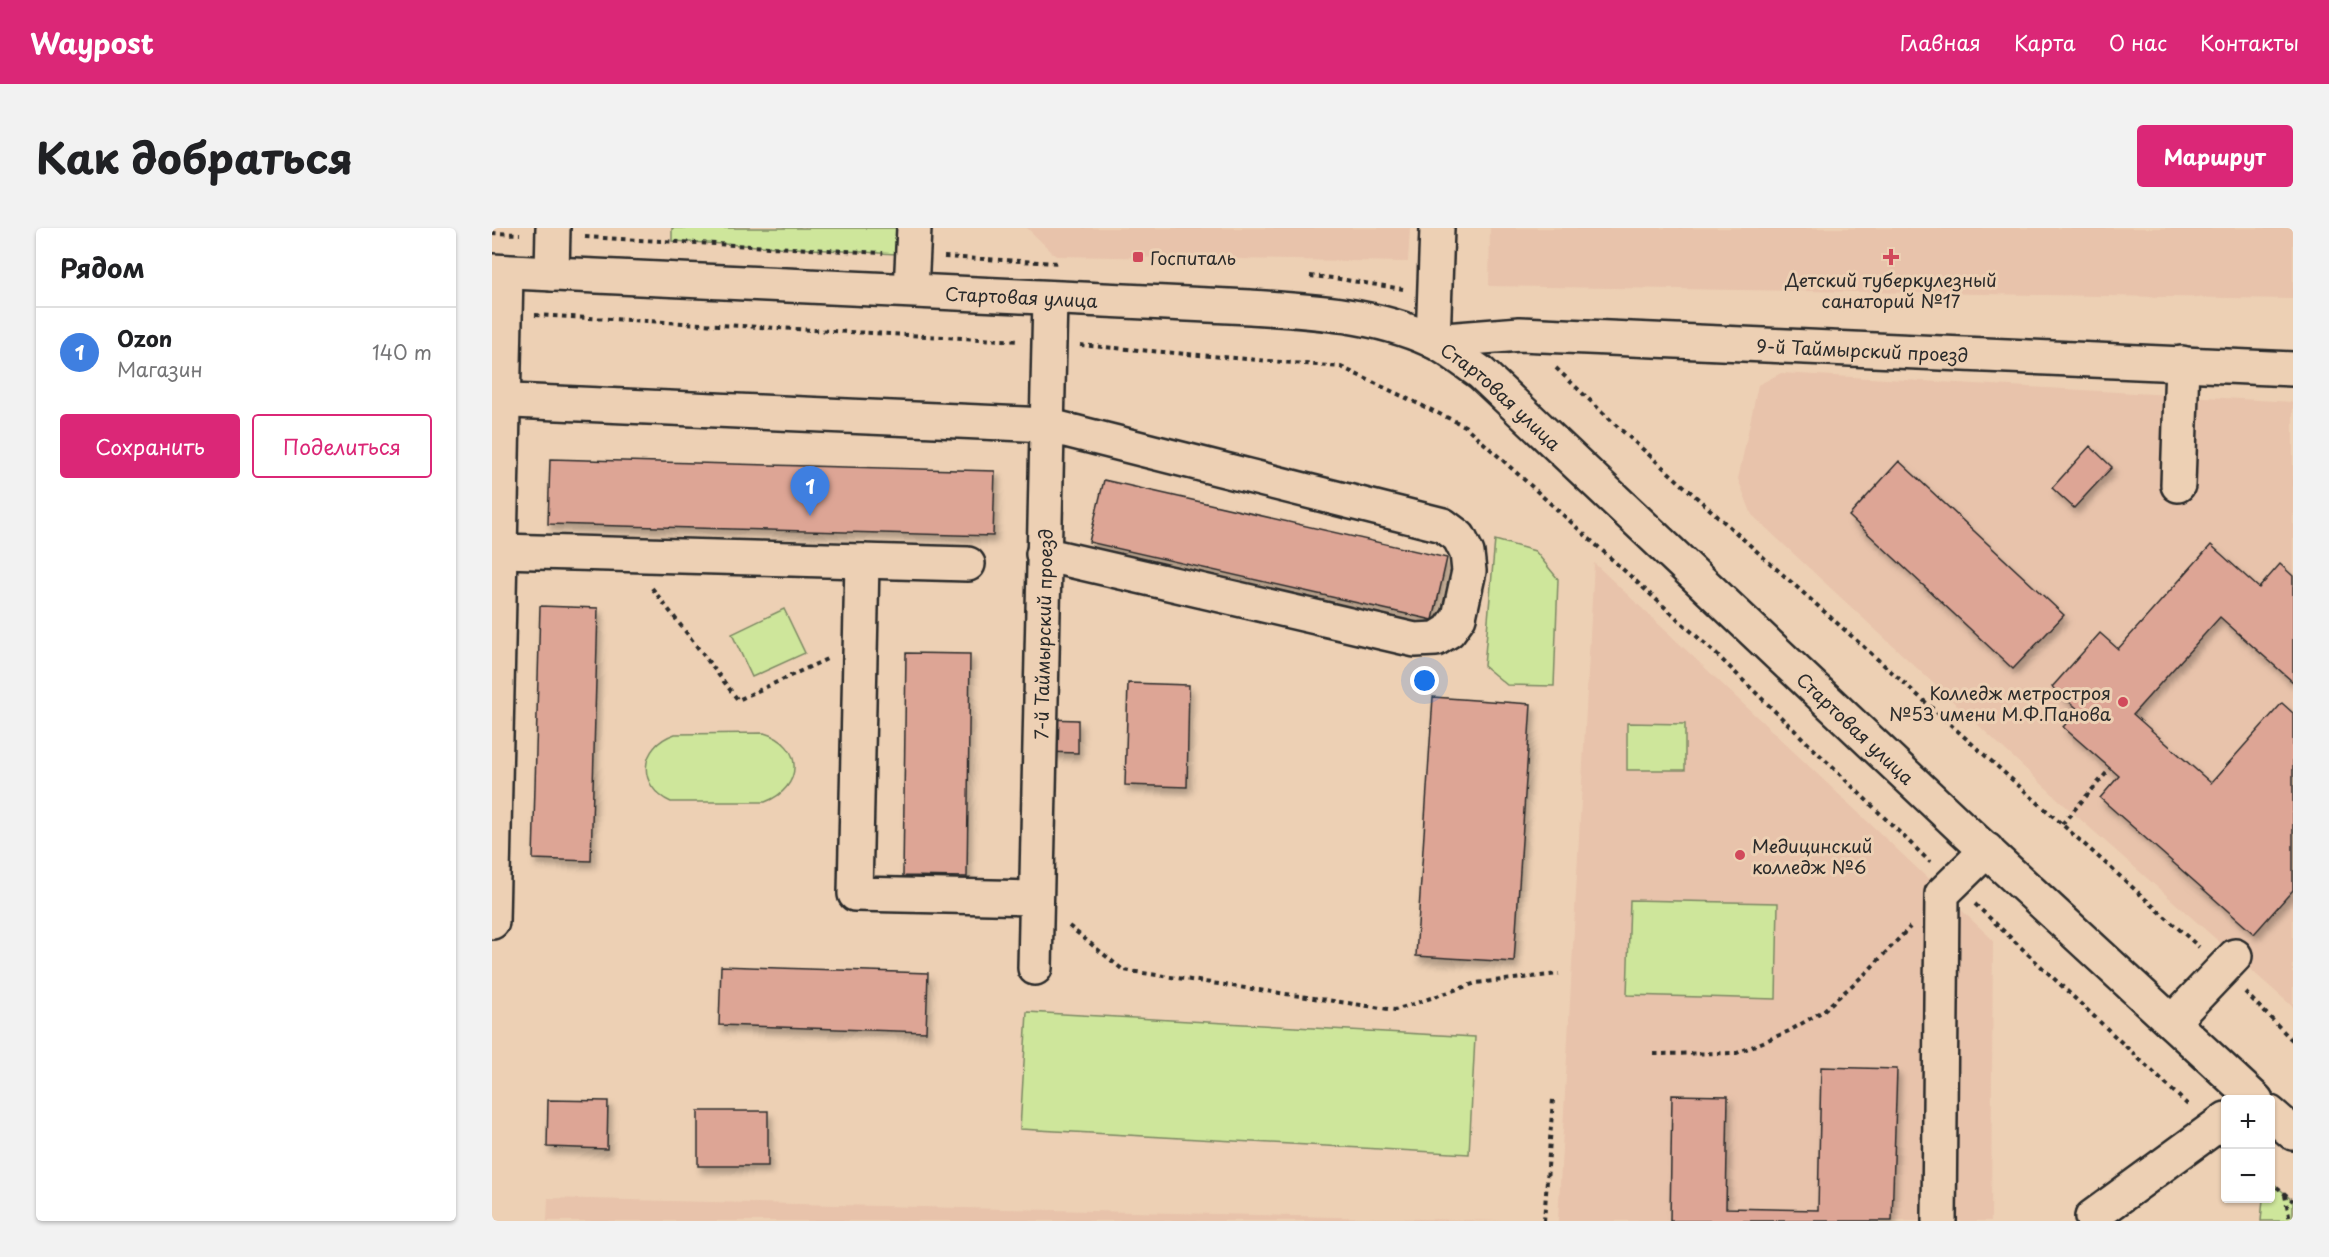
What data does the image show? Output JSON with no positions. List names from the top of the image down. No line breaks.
{"streets":{"street":["Стартовая улица","9-й Таймырский проезд","7-й Таймырский проезд"]},"crossings":[["Стартовая улица","9-й Таймырский проезд"],["Стартовая улица","7-й Таймырский проезд"]],"places":{"transit":["Госпиталь"],"health":["Детский туберкулезный санаторий №17"],"other":["Колледж метростроя №53 имени М.Ф.Панова","Медицинский колледж №6"]},"page":{"header":"Waypost","nav":["Главная","Карта","О нас","Контакты"],"title":"Как добраться","buttons":["Маршрут",["Сохранить","Поделиться"]],"heading":"Рядом","list":[{"mark":"1","name":"Ozon","note":"Магазин","value":"140 m"}],"pins":"1","map_buttons":["+","−"]}}
